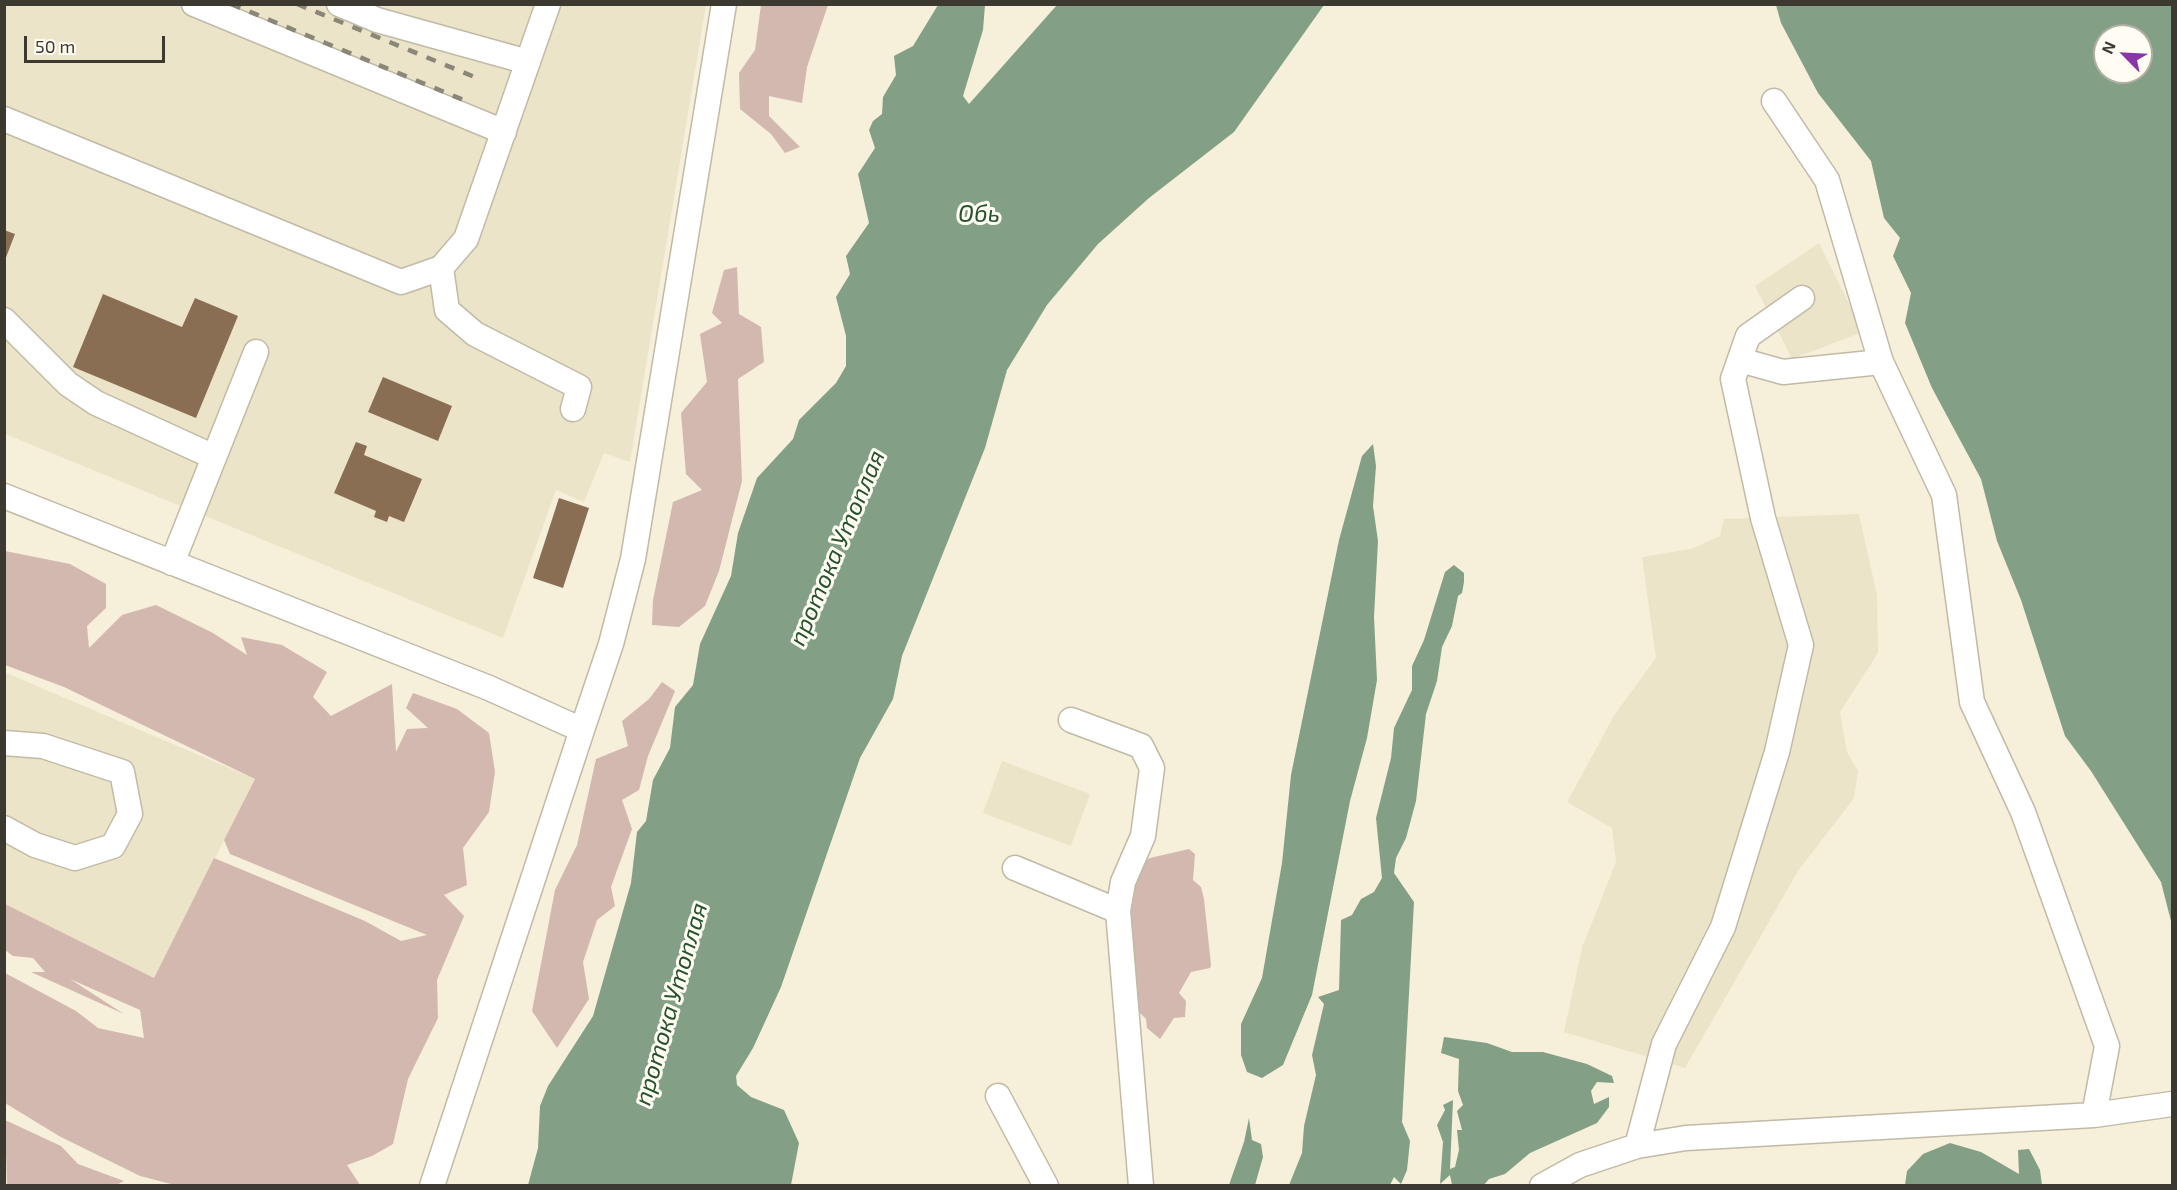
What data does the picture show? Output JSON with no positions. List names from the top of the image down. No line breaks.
{"water":["Обь","протока Утоплая"],"scale_bar":"50 m","north":"top left"}
